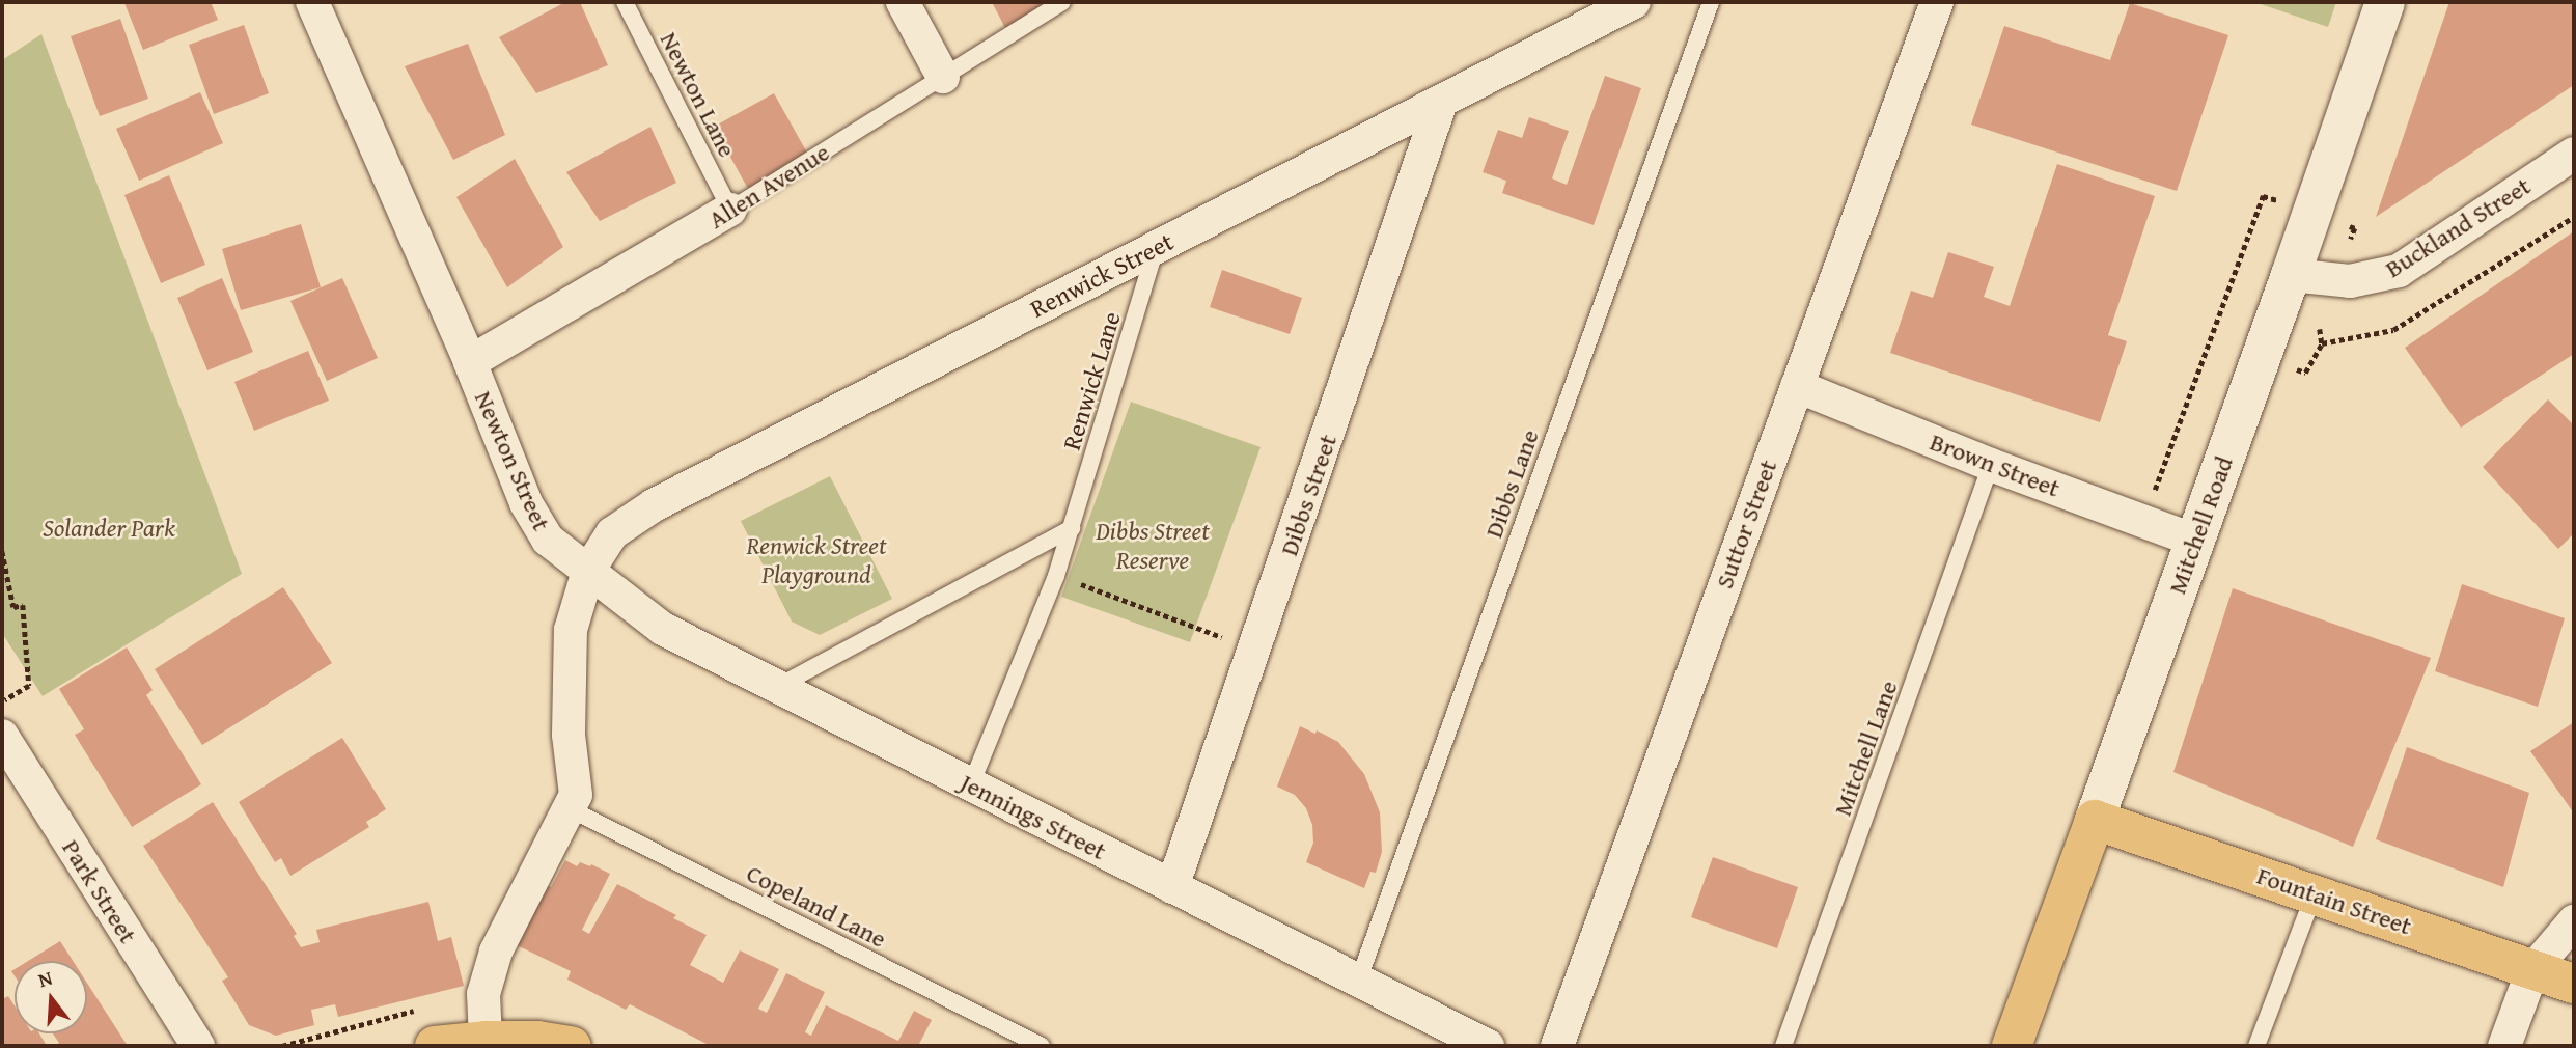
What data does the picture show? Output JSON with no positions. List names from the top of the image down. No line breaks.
{"streets":{"main road":["Mitchell Road","Fountain Street"],"street":["Allen Avenue","Buckland Street","Renwick Street","Newton Street","Brown Street","Dibbs Street","Suttor Street","Jennings Street","Park Street"],"lane":["Newton Lane","Renwick Lane","Dibbs Lane","Mitchell Lane","Copeland Lane"]},"crossings":[["Newton Lane","Allen Avenue"],["Allen Avenue","Newton Street"],["Buckland Street","Mitchell Road"],["Renwick Street","Renwick Lane"],["Renwick Street","Newton Street"],["Renwick Street","Dibbs Street"],["Renwick Street","Jennings Street"],["Renwick Lane","Jennings Street"],["Newton Street","Jennings Street"],["Brown Street","Suttor Street"],["Brown Street","Mitchell Road"],["Brown Street","Mitchell Lane"],["Dibbs Lane","Jennings Street"],["Dibbs Street","Jennings Street"],["Mitchell Road","Fountain Street"]],"parks":["Solander Park","Dibbs Street Reserve","Renwick Street Playground"],"north":"top"}
